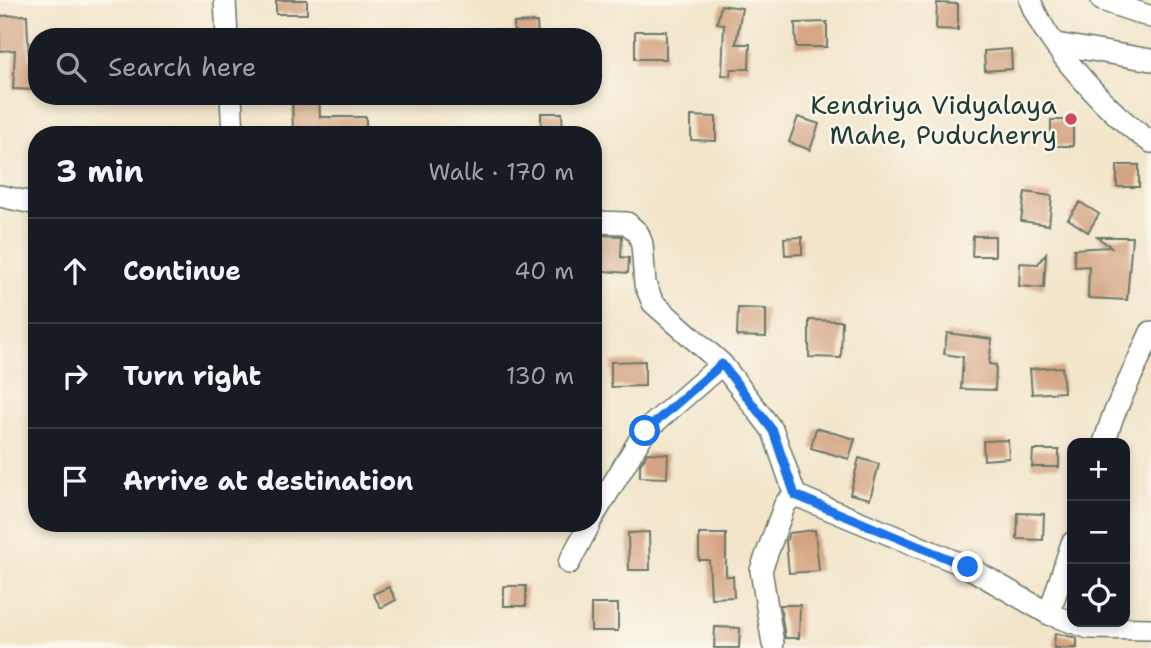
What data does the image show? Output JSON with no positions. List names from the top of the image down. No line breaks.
{"places":["Kendriya Vidyalaya Mahe, Puducherry"],"page":{"search":"Search here","heading":["3 min","Walk · 170 m"],"list":[["Continue","40 m"],["Turn right","130 m"],"Arrive at destination"],"map_buttons":["+","−"]}}
